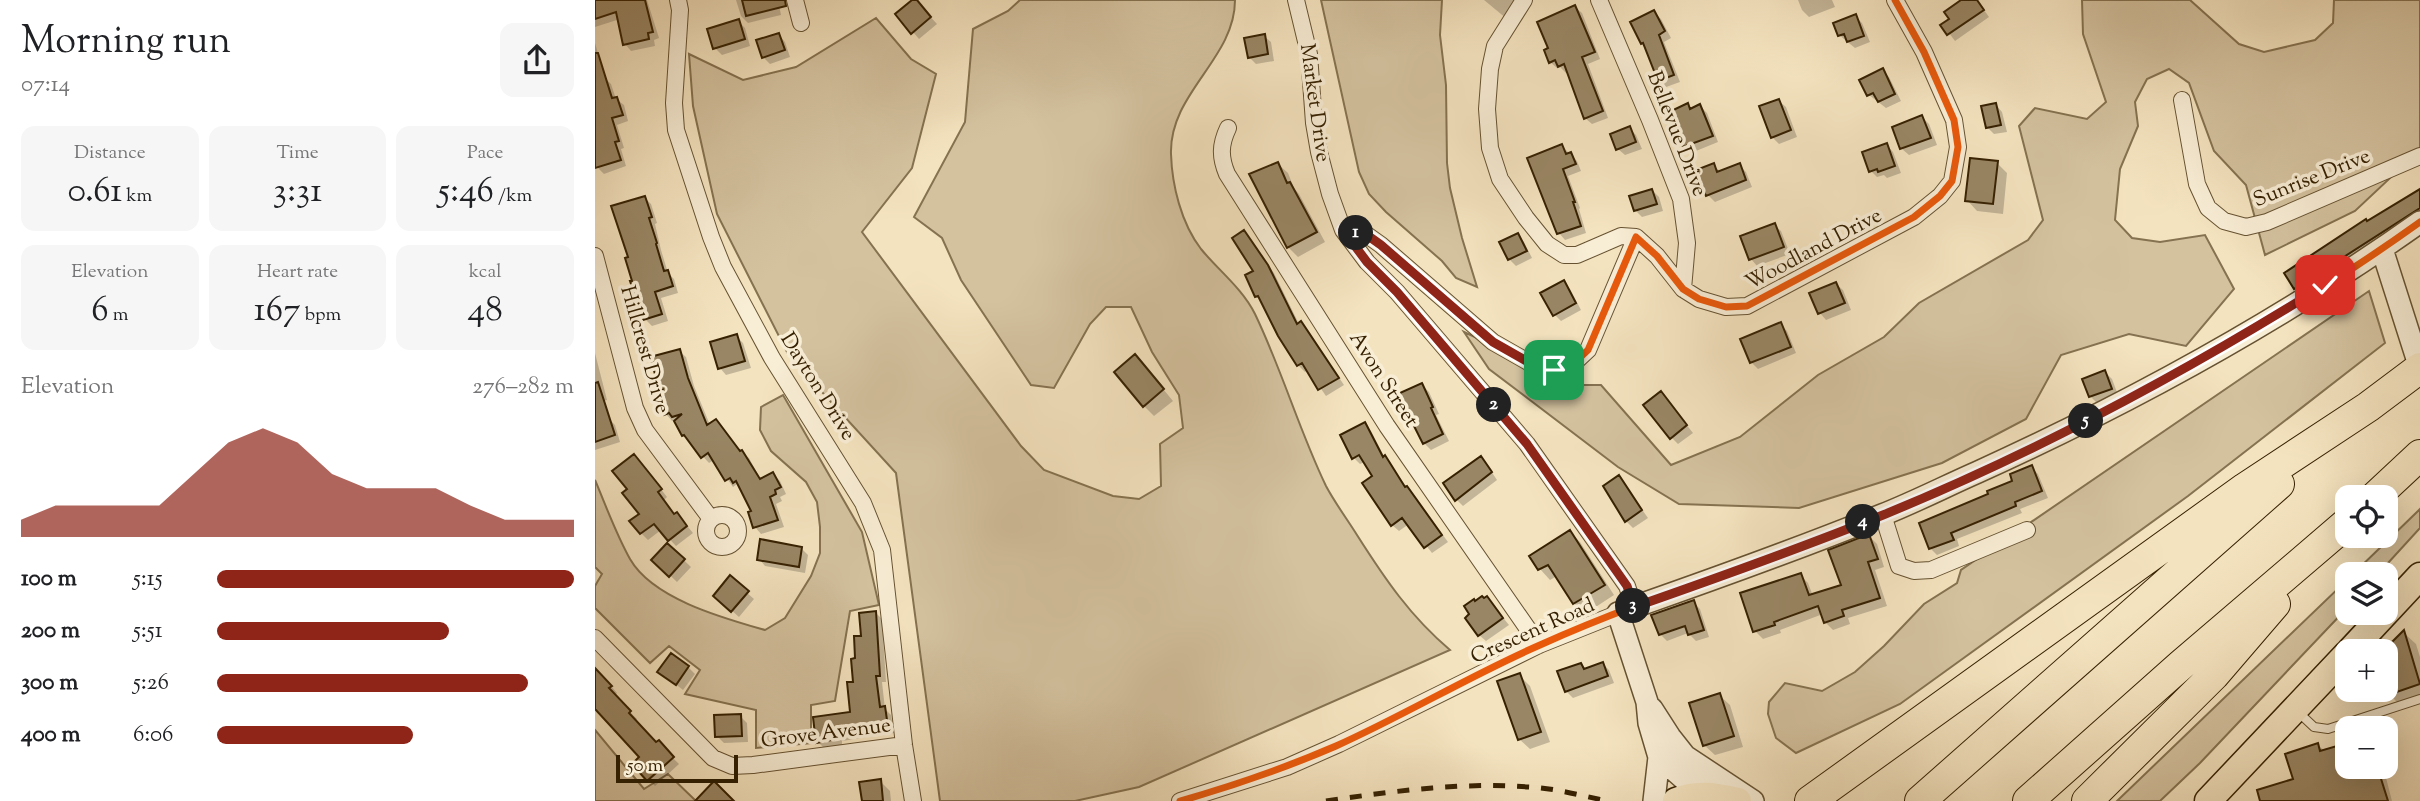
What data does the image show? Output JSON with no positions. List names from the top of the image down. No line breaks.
{"streets":{"street":["Market Drive","Bellevue Drive","Sunrise Drive","Woodland Drive","Hillcrest Drive","Avon Street","Dayton Drive","Crescent Road","Grove Avenue"]},"crossings":[["Market Drive","Crescent Road"],["Bellevue Drive","Woodland Drive"],["Avon Street","Crescent Road"],["Dayton Drive","Grove Avenue"]],"scale_bar":"50 m","page":{"heading":["Morning run","07:14"],"stats":[["Distance","0.61 km"],["Time","3:31"],["Pace","5:46 /km"],["Elevation","6 m"],["Heart rate","167 bpm"],["kcal","48"]],"pins":["1","2","5","4","3"],"chart":["Elevation","276–282 m"],"map_buttons":["+","−"],"list":[{"name":"100 m","note":"5:15"},{"name":"200 m","note":"5:51"},{"name":"300 m","note":"5:26"},{"name":"400 m","note":"6:06"}],"scale":"50 m"}}
